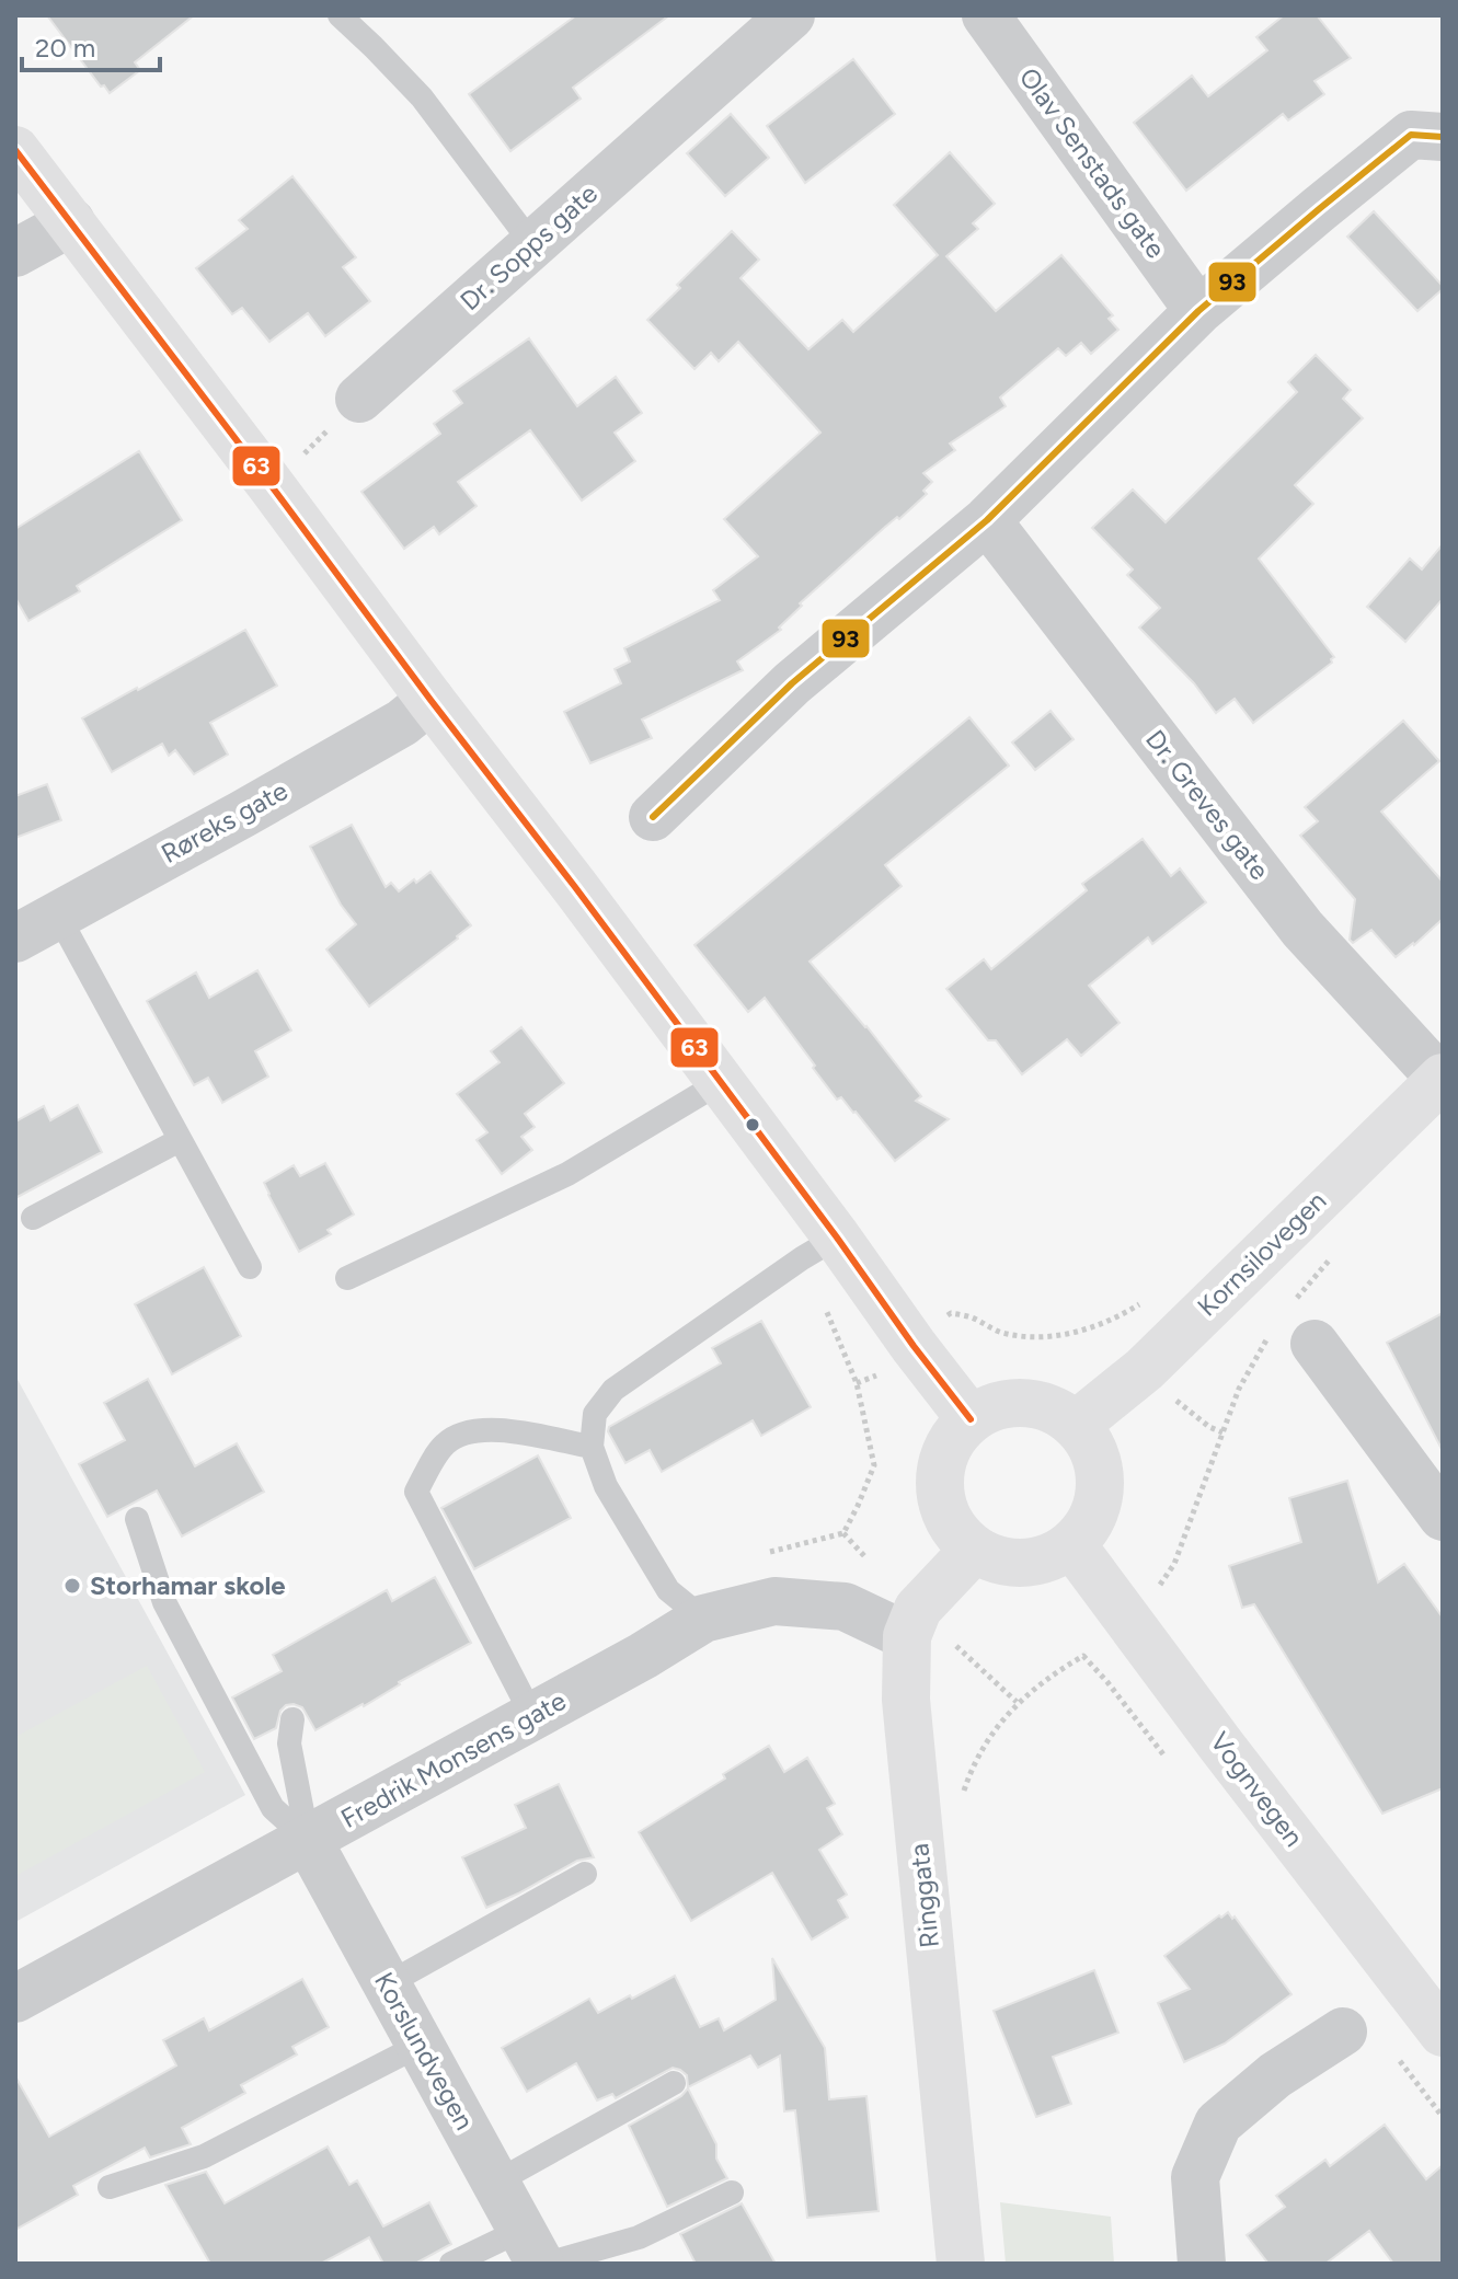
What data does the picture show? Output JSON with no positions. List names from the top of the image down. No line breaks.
{"streets":{"main road":["Kornsilovegen","Vognvegen","Ringgata"],"street":["Olav Senstads gate","Dr. Sopps gate","Dr. Greves gate","Røreks gate","Fredrik Monsens gate","Korslundvegen"]},"crossings":[["Dr. Greves gate","Kornsilovegen"],["Kornsilovegen","Vognvegen"],["Kornsilovegen","Ringgata"],["Fredrik Monsens gate","Ringgata"],["Fredrik Monsens gate","Korslundvegen"],["Vognvegen","Ringgata"]],"places":["Storhamar skole"],"lines":["transit line 93","transit line 63"],"scale_bar":"20 m"}
